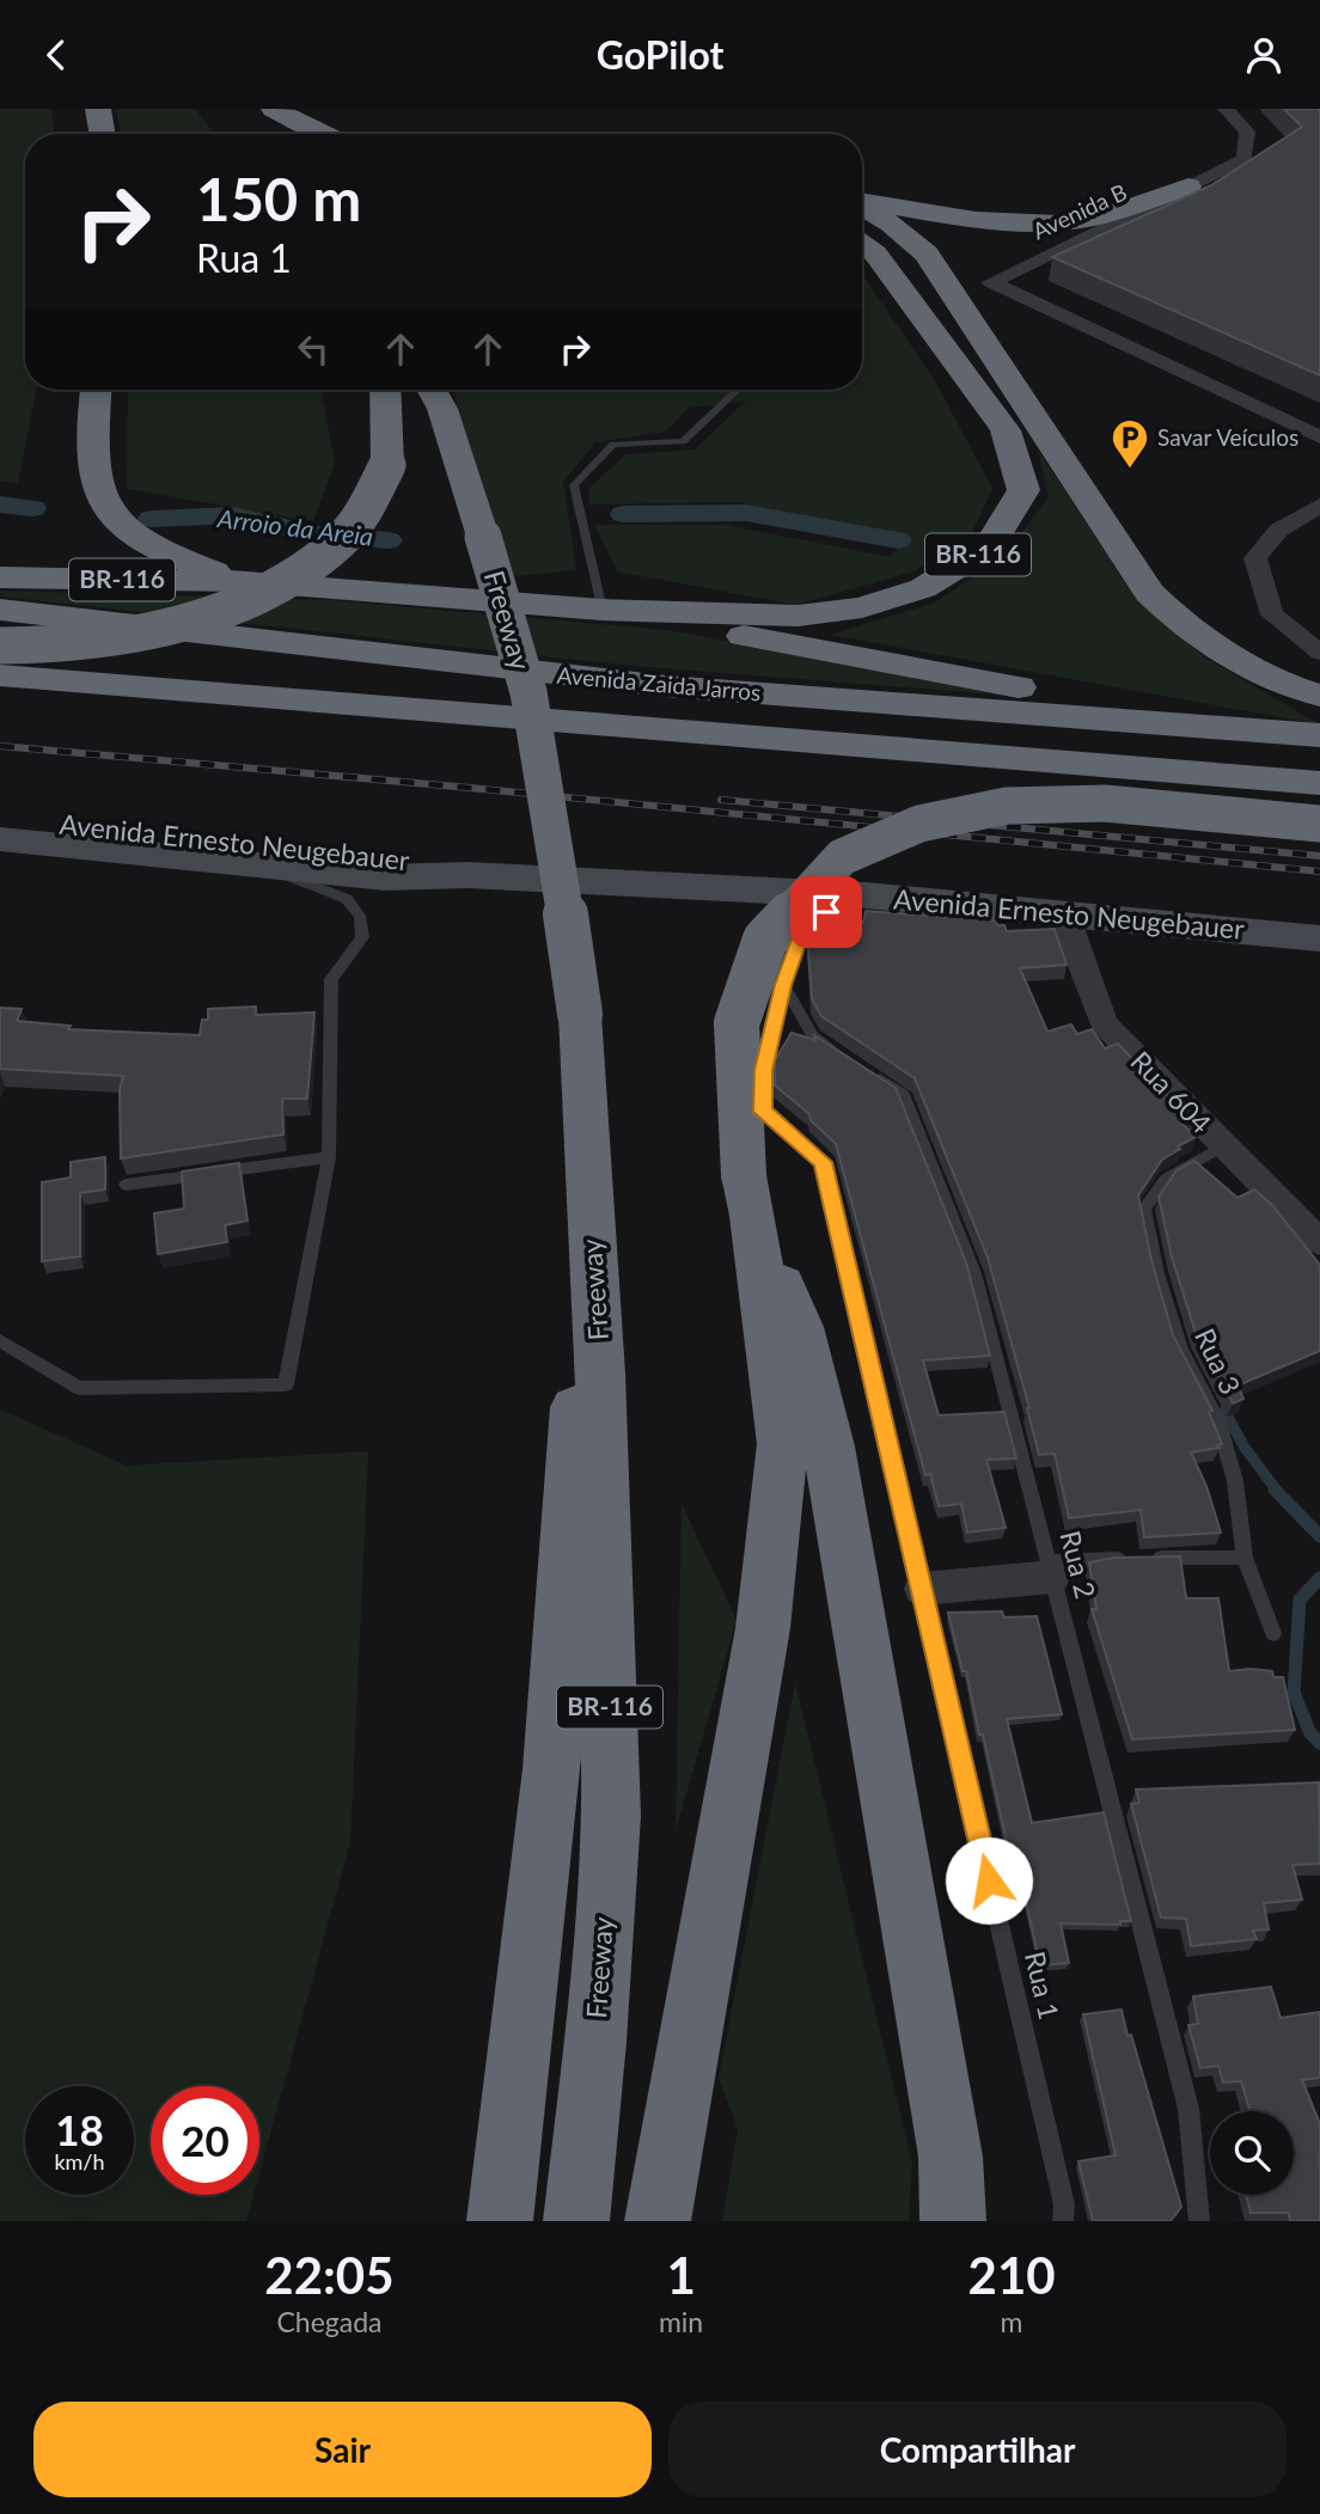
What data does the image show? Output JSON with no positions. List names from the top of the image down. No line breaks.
{"streets":{"highway":["BR-116","Freeway","Avenida Zaida Jarros"],"main road":["Avenida Ernesto Neugebauer"],"street":["Avenida B","Rua 604"],"lane":["Rua 3","Rua 2","Rua 1"]},"crossings":[["Avenida Ernesto Neugebauer","Rua 604"],["Avenida Ernesto Neugebauer","Rua 1"],["Rua 604","Rua 3"],["Rua 2","Rua 1"]],"water":["Arroio da Areia"],"places":{"parking":["Savar Veículos"]},"page":{"header":"GoPilot","turn":["150 m","Rua 1"],"speed":"18 km/h","limit":"20","eta":["22:05","Chegada","1","min","210","m"],"buttons":["Sair","Compartilhar"]}}
